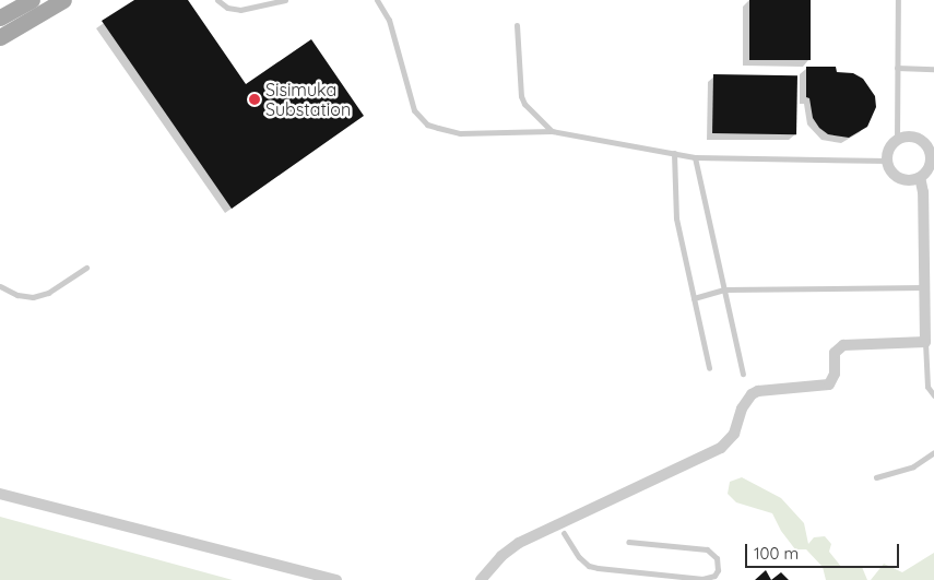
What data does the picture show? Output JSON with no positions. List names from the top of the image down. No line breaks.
{"places":["Sisimuka Substation"],"scale_bar":"100 m"}
